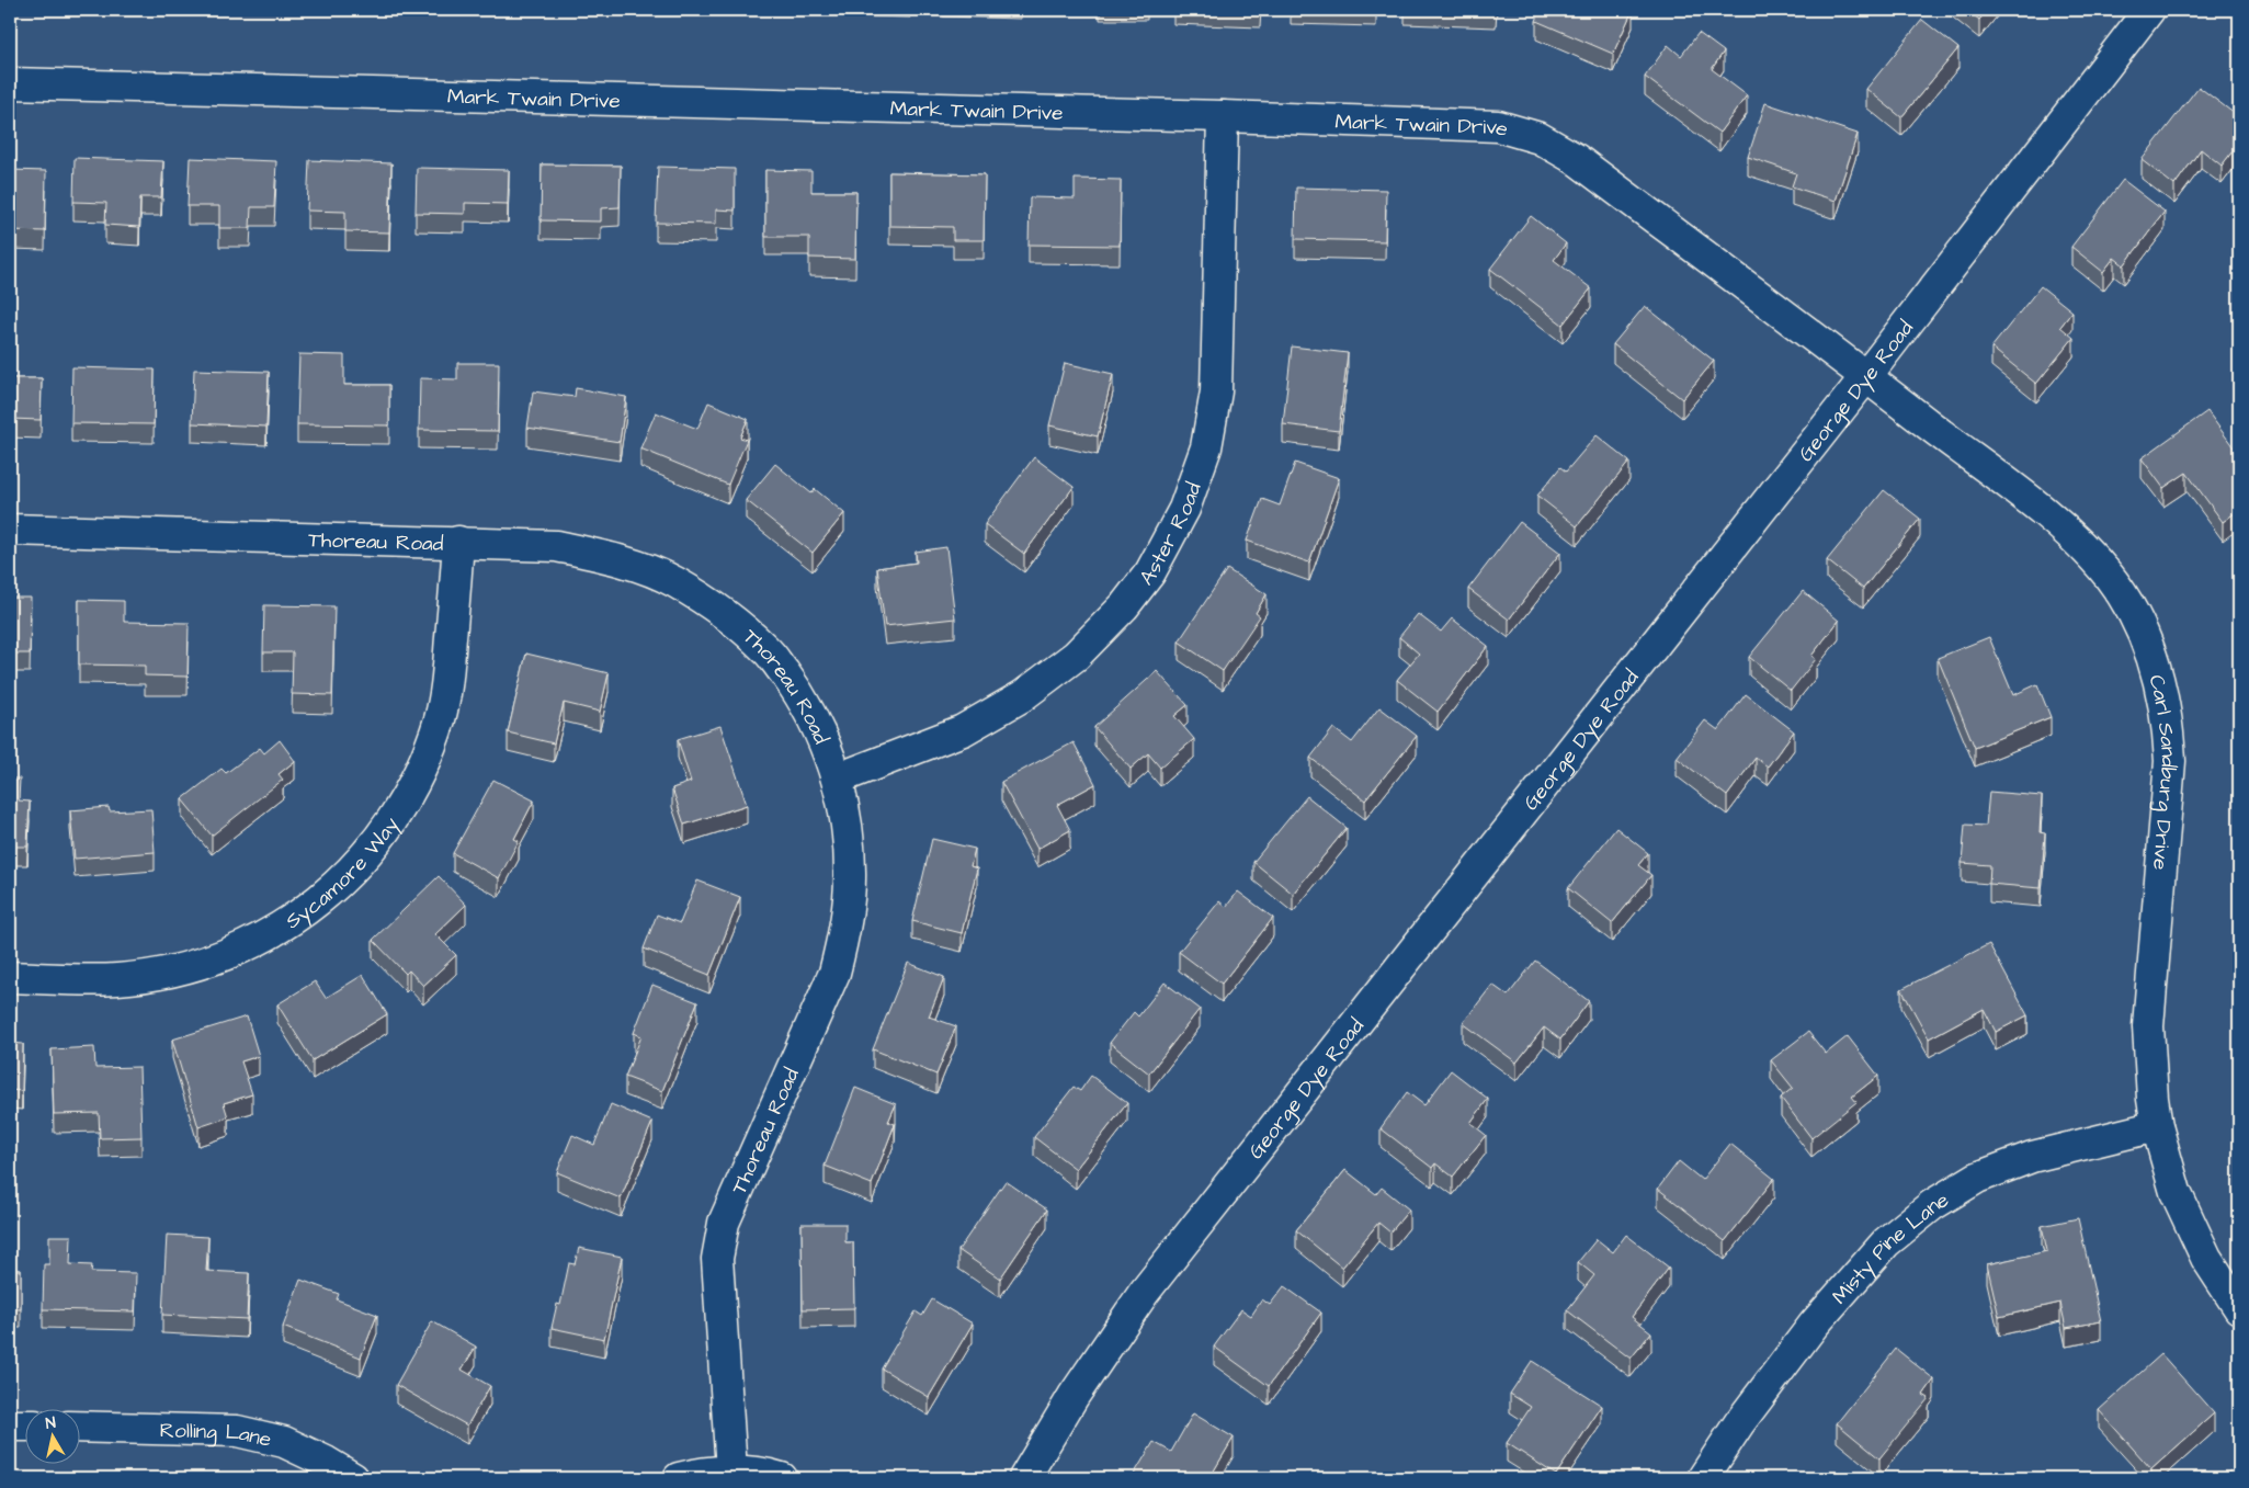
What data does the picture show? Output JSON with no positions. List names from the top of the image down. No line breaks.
{"streets":{"street":["Mark Twain Drive","George Dye Road","Aster Road","Thoreau Road","Carl Sandburg Drive","Sycamore Way","Misty Pine Lane","Rolling Lane"]},"crossings":[["Mark Twain Drive","George Dye Road"],["Mark Twain Drive","Aster Road"],["Mark Twain Drive","Carl Sandburg Drive"],["George Dye Road","Carl Sandburg Drive"],["Aster Road","Thoreau Road"],["Thoreau Road","Sycamore Way"],["Carl Sandburg Drive","Misty Pine Lane"]],"north":"top"}
